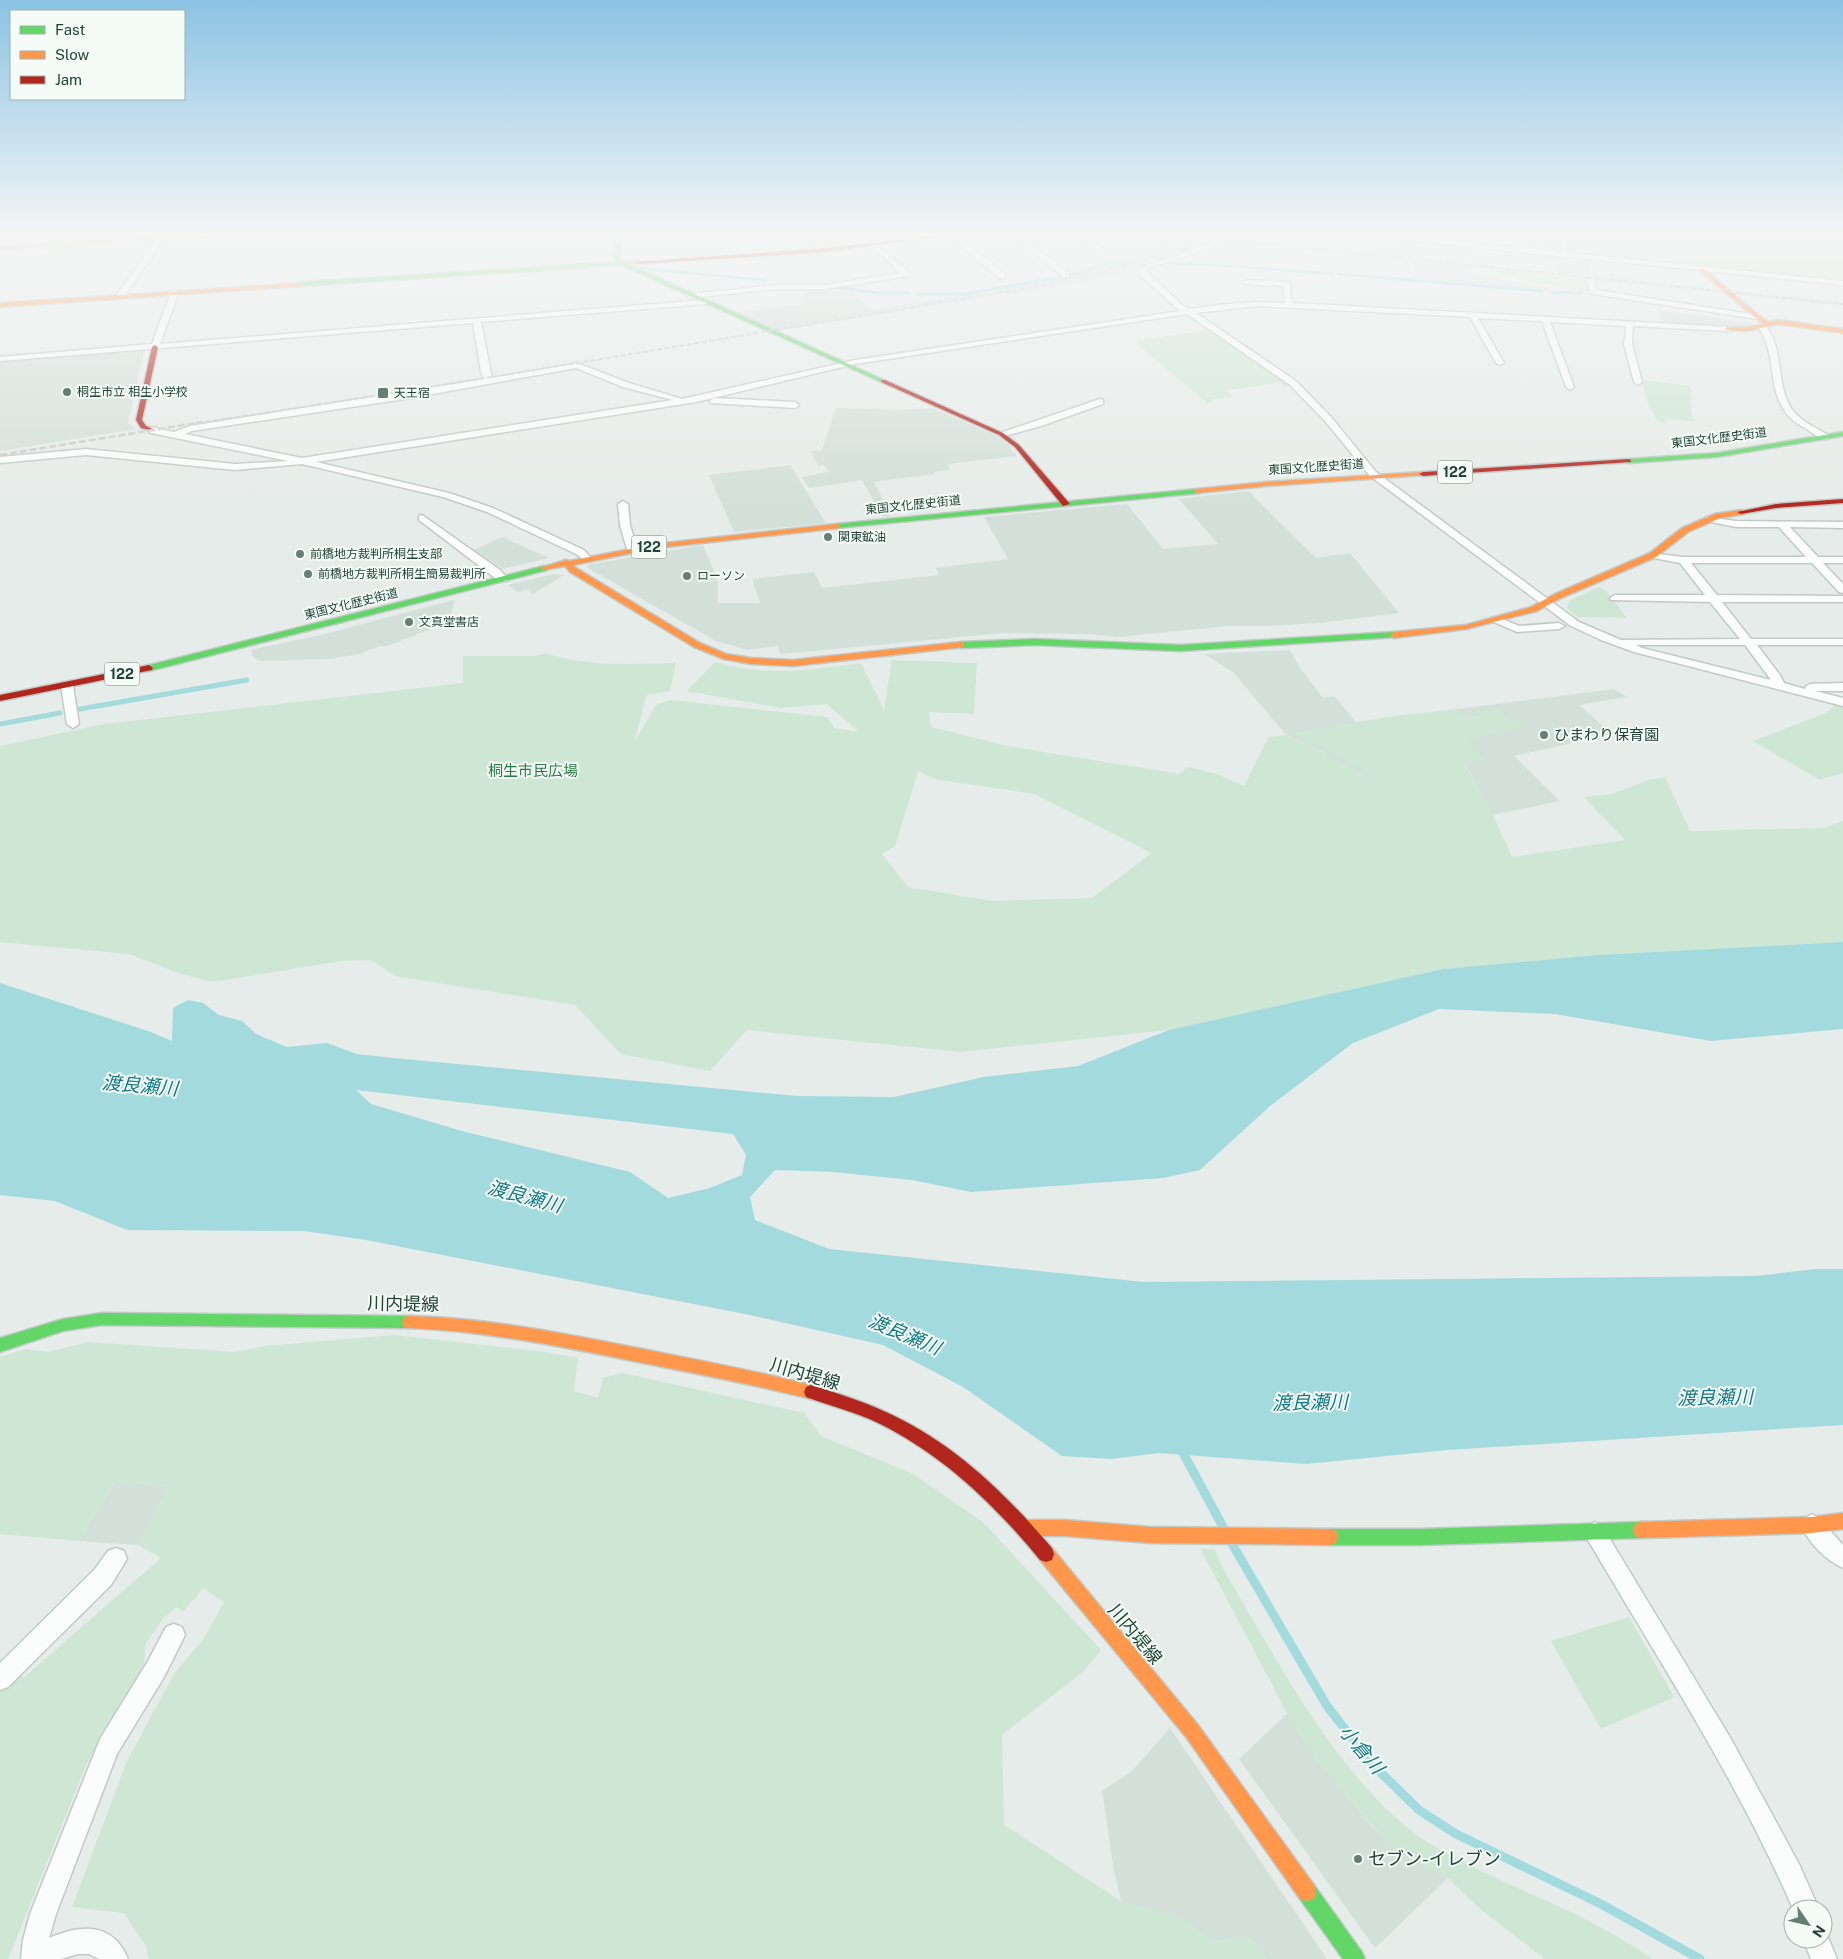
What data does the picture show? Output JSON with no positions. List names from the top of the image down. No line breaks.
{"streets":{"main road":["東国文化歴史街道","122","川内堤線"]},"water":["渡良瀬川","小倉川"],"parks":["桐生市民広場"],"places":{"other":["桐生市立 相生小学校","関東鉱油","前橋地方裁判所桐生支部","前橋地方裁判所桐生簡易裁判所","ローソン","文真堂書店","ひまわり保育園","セブン-イレブン"],"transit":["天王宿"]},"legend":["Fast","Slow","Jam"],"north":"bottom right"}
